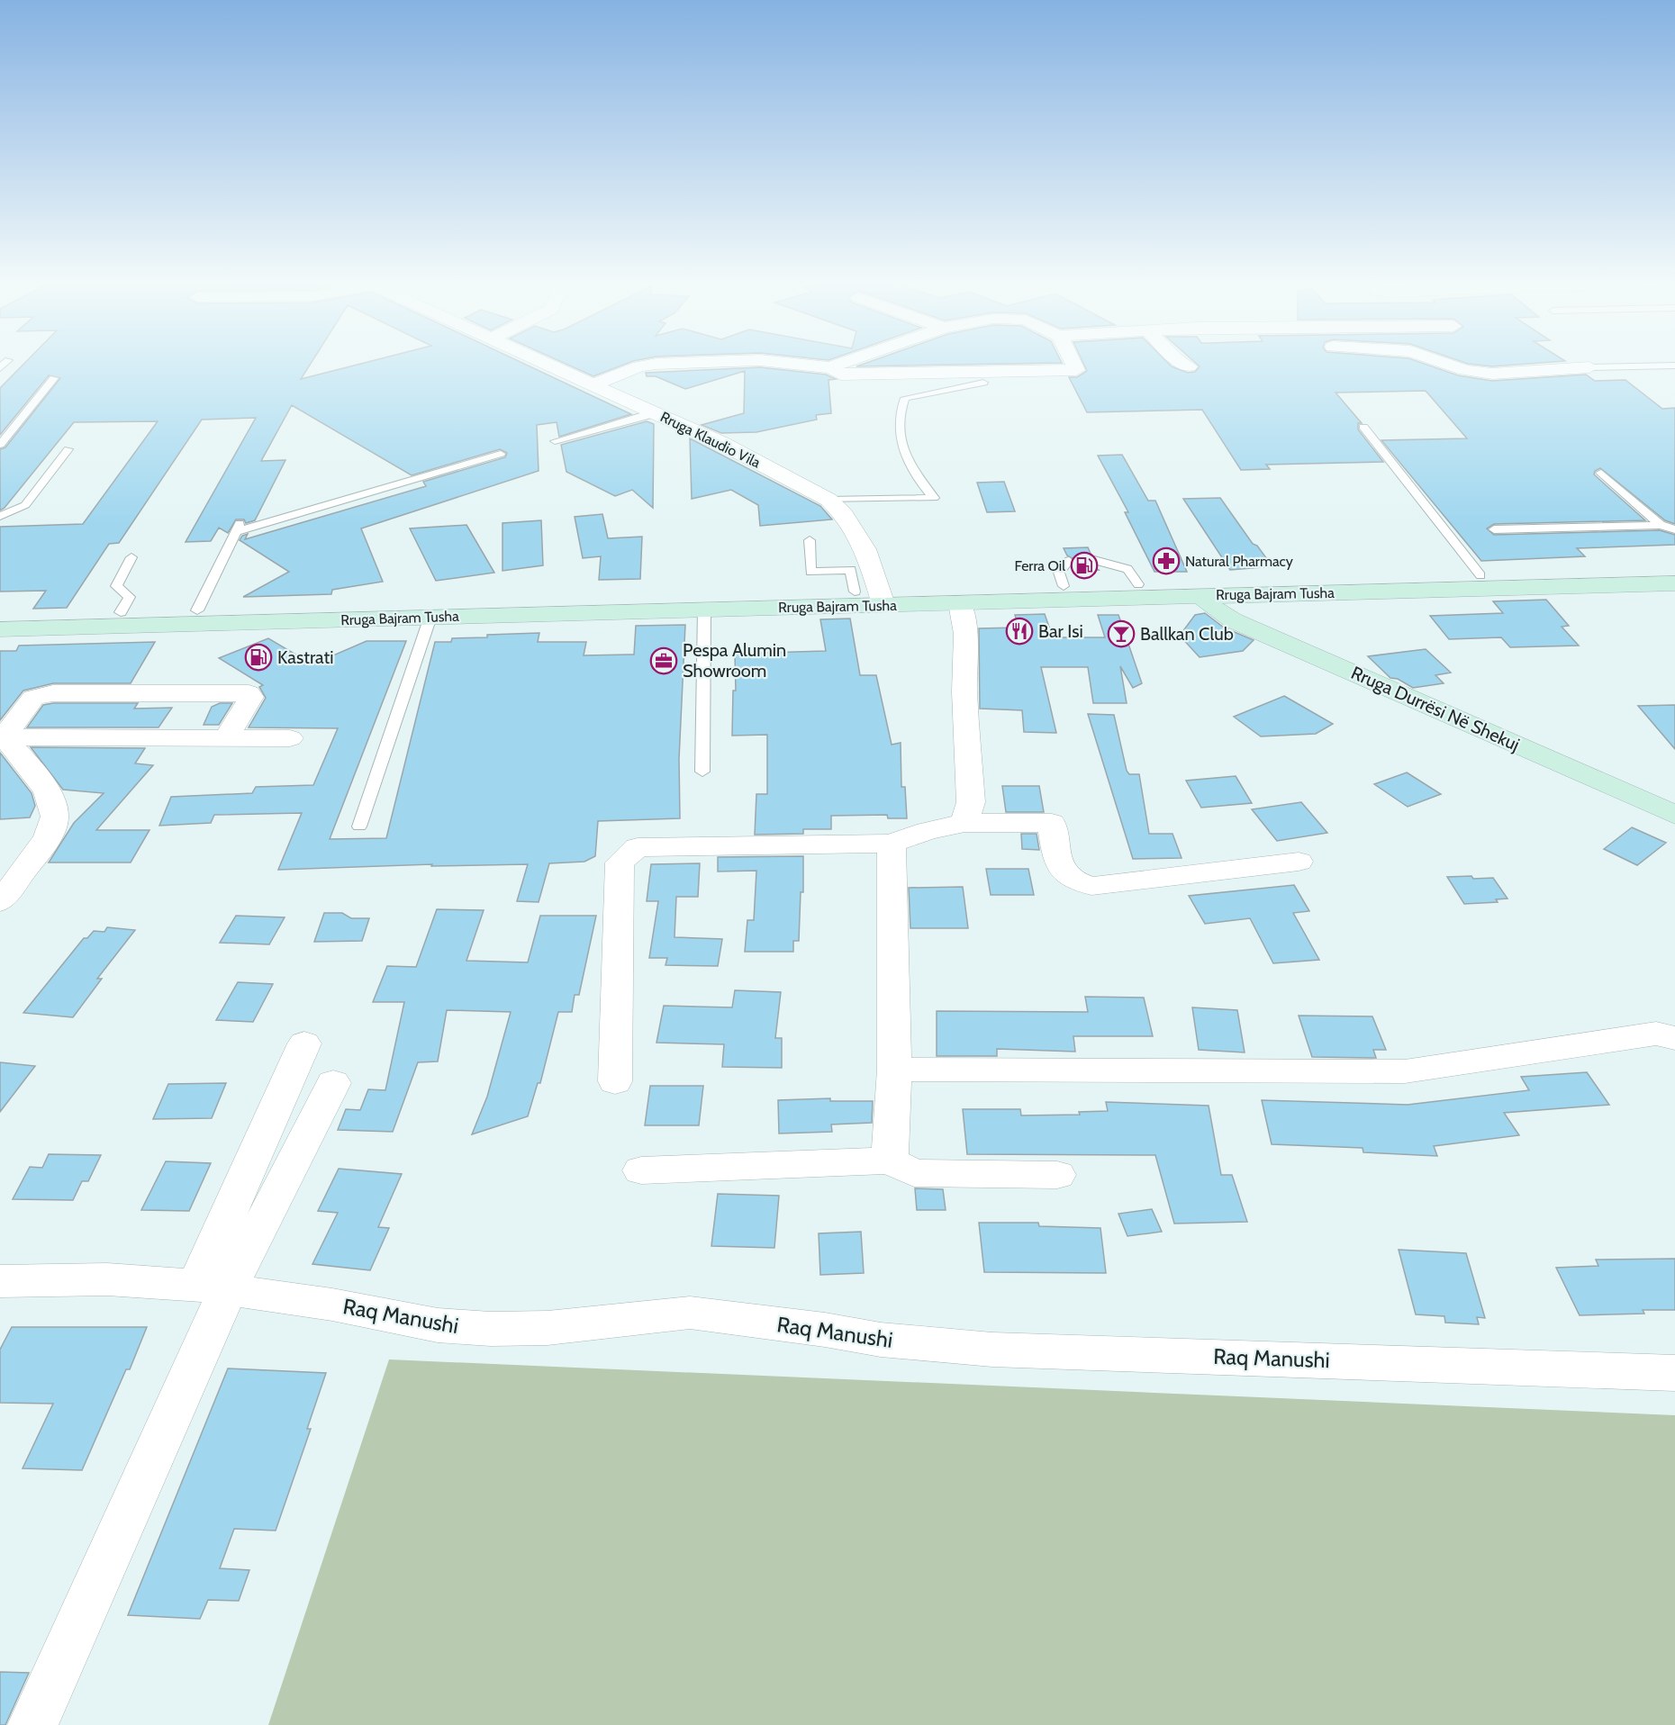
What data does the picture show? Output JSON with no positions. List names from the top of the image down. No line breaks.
{"streets":{"main road":["Rruga Bajram Tusha","Rruga Durrësi Në Shekuj"],"street":["Rruga Klaudio Vila","Raq Manushi"]},"crossings":[["Rruga Klaudio Vila","Rruga Bajram Tusha"],["Rruga Bajram Tusha","Rruga Durrësi Në Shekuj"]],"places":{"pharmacy":["Natural Pharmacy"],"fuel station":["Ferra Oil","Kastrati"],"restaurant":["Bar Isi"],"bar":["Ballkan Club"],"office":["Pespa Alumin Showroom"]}}
